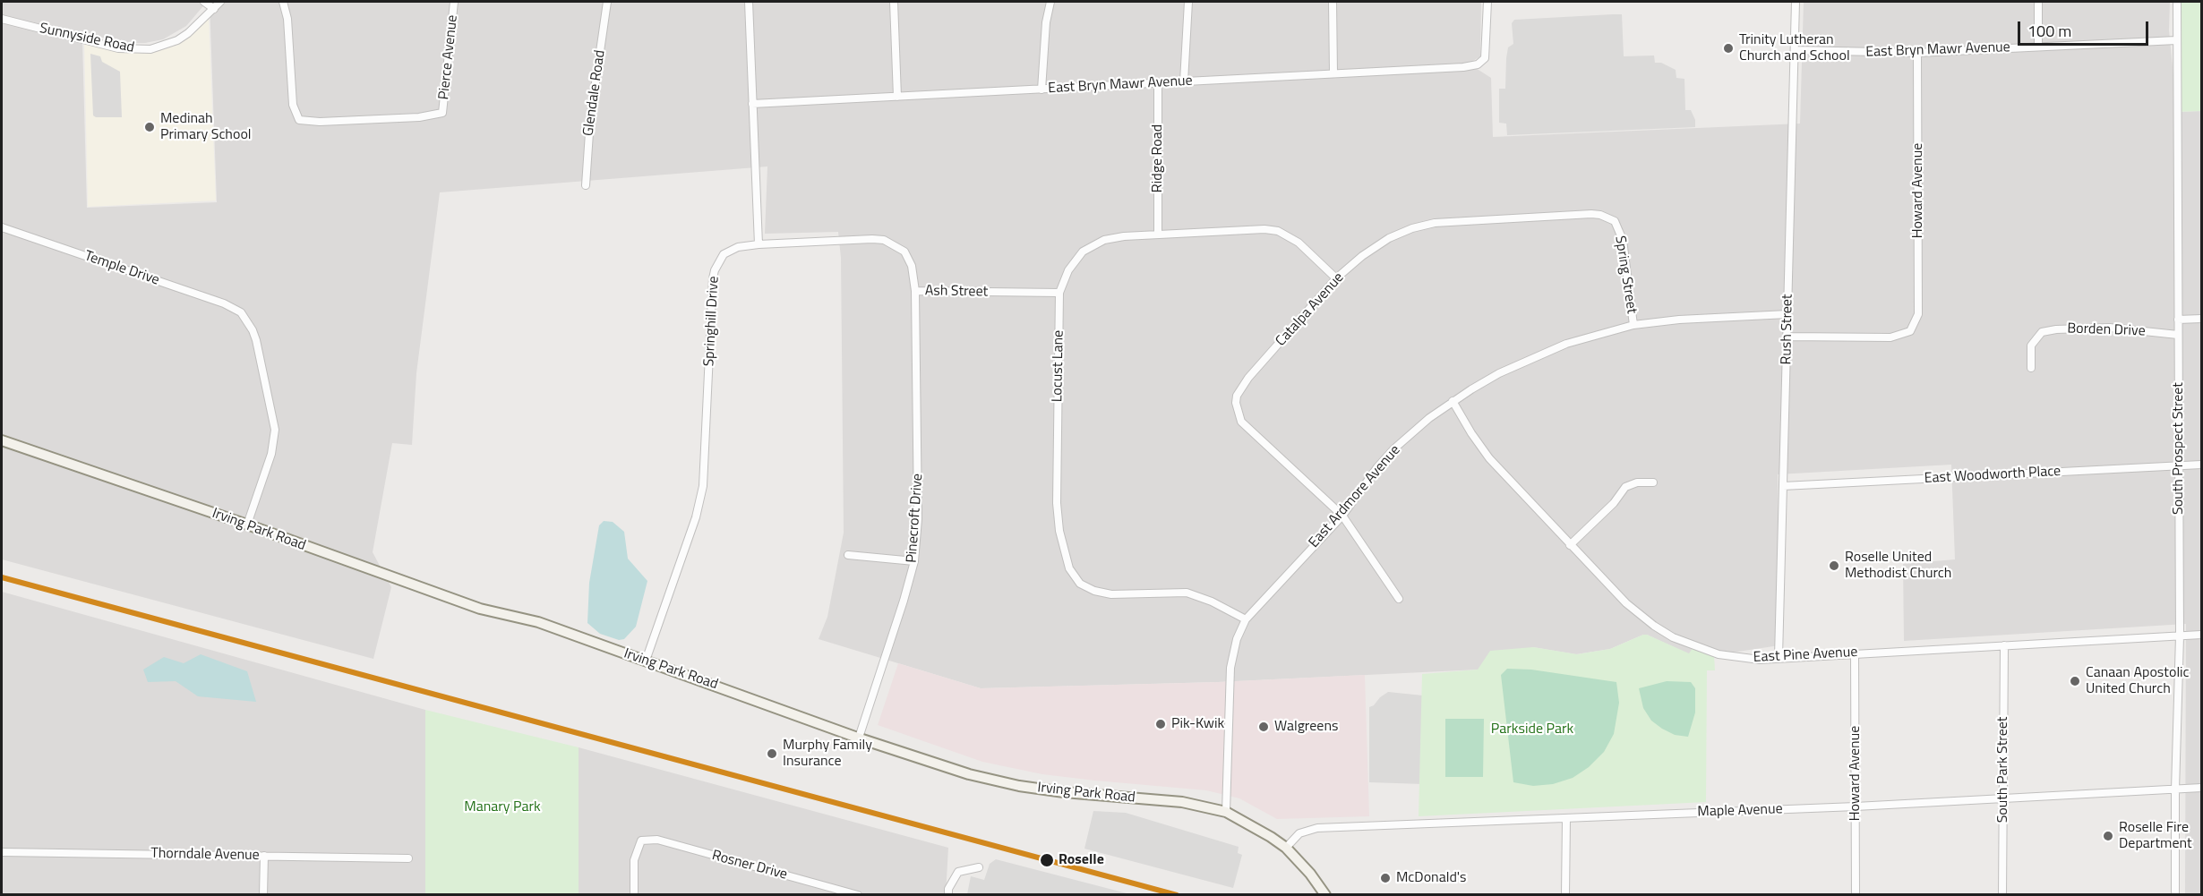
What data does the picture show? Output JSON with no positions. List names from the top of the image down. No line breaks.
{"streets":{"main road":["Irving Park Road"],"street":["Sunnyside Road","East Bryn Mawr Avenue","Pierce Avenue","Glendale Road","Ridge Road","Howard Avenue","Temple Drive","Spring Street","Ash Street","Catalpa Avenue","Springhill Drive","Rush Street","Borden Drive","Locust Lane","South Prospect Street","East Woodworth Place","East Ardmore Avenue","Pinecroft Drive","East Pine Avenue","South Park Street","Maple Avenue","Thorndale Avenue","Rosner Drive"]},"crossings":[["East Bryn Mawr Avenue","Ridge Road"],["East Bryn Mawr Avenue","Howard Avenue"],["East Bryn Mawr Avenue","Rush Street"],["East Bryn Mawr Avenue","South Prospect Street"],["Ridge Road","Locust Lane"],["Howard Avenue","Rush Street"],["Howard Avenue","East Pine Avenue"],["Howard Avenue","Maple Avenue"],["Temple Drive","Irving Park Road"],["Spring Street","Catalpa Avenue"],["Spring Street","East Ardmore Avenue"],["Ash Street","Springhill Drive"],["Ash Street","Locust Lane"],["Ash Street","Pinecroft Drive"],["Catalpa Avenue","Locust Lane"],["Catalpa Avenue","East Ardmore Avenue"],["Springhill Drive","Irving Park Road"],["Rush Street","East Woodworth Place"],["Rush Street","East Ardmore Avenue"],["Rush Street","East Pine Avenue"],["Borden Drive","South Prospect Street"],["Locust Lane","East Ardmore Avenue"],["South Prospect Street","East Woodworth Place"],["South Prospect Street","East Pine Avenue"],["South Prospect Street","Maple Avenue"],["East Ardmore Avenue","Irving Park Road"],["East Ardmore Avenue","East Pine Avenue"],["Pinecroft Drive","Irving Park Road"],["Irving Park Road","Maple Avenue"],["East Pine Avenue","South Park Street"],["South Park Street","Maple Avenue"]],"parks":["Parkside Park","Manary Park"],"places":["Trinity Lutheran Church and School","Medinah Primary School","Roselle United Methodist Church","Canaan Apostolic United Church","Pik-Kwik","Walgreens","Murphy Family Insurance","Roselle Fire Department","Roselle","McDonald's"],"scale_bar":"100 m"}
